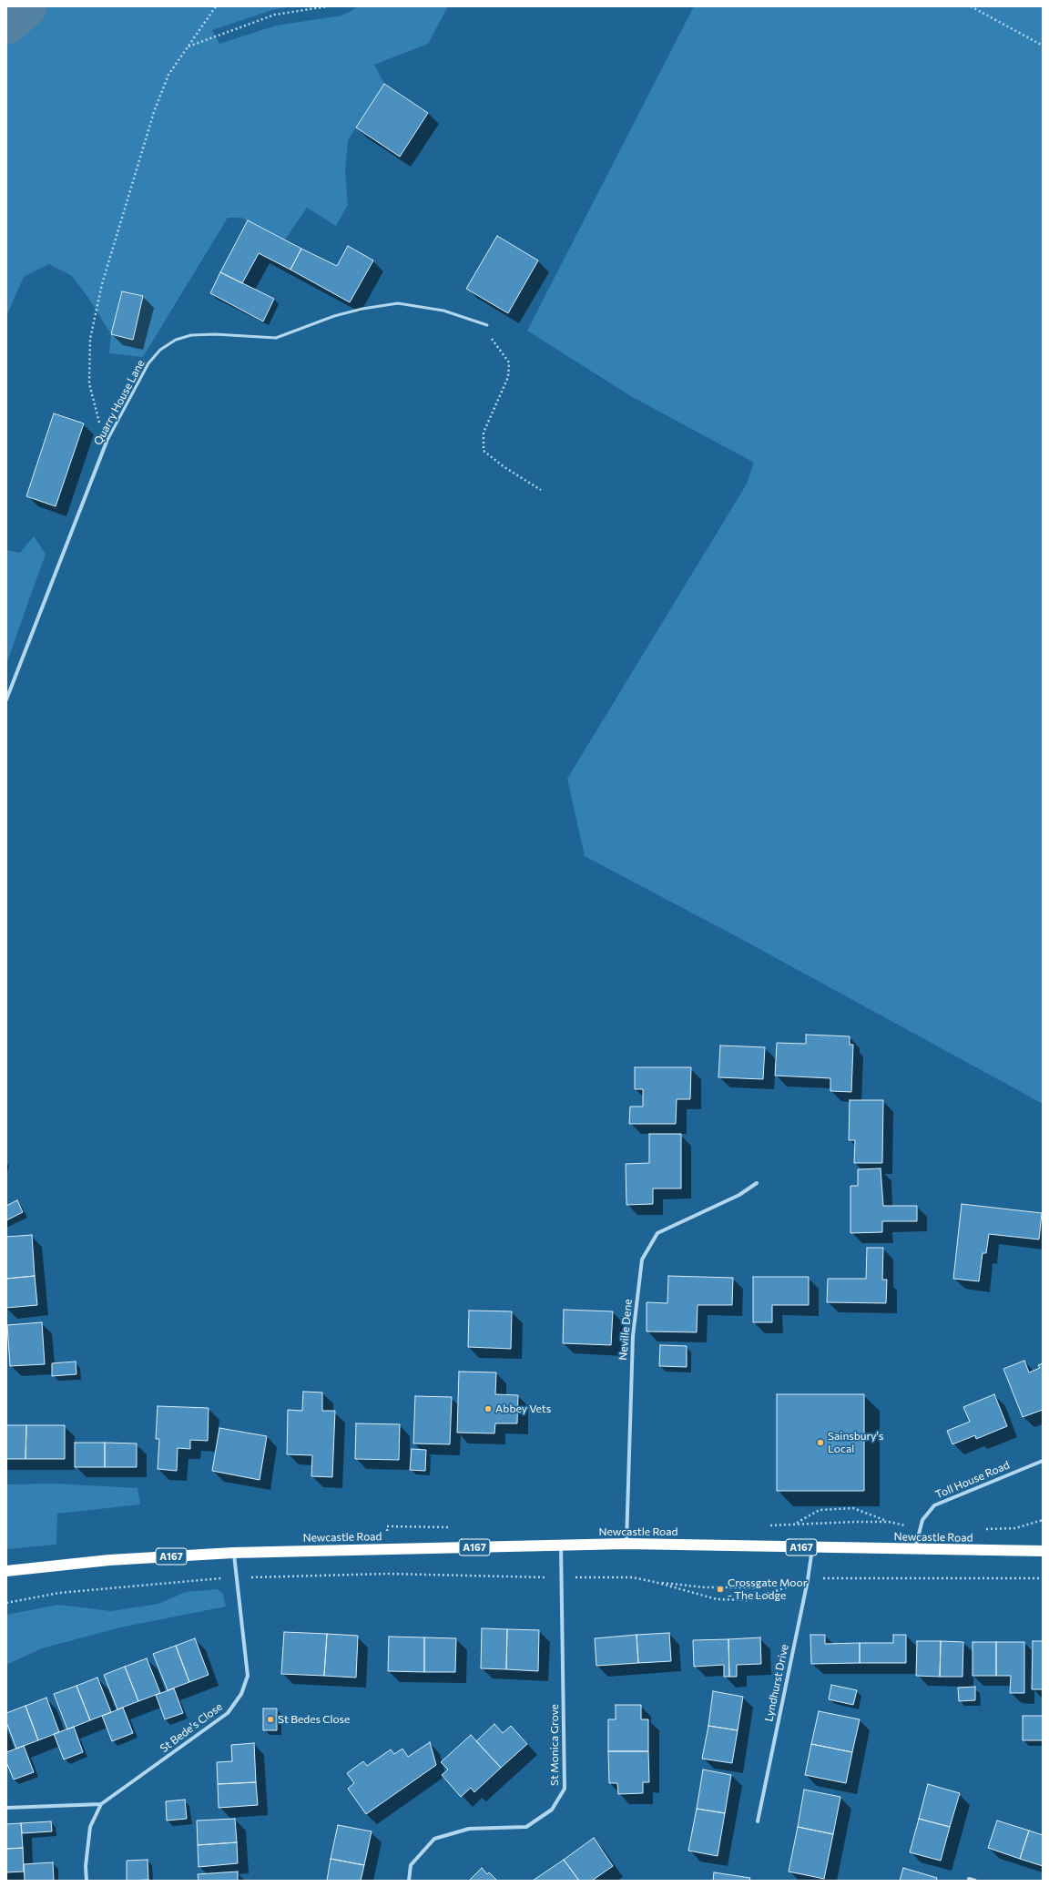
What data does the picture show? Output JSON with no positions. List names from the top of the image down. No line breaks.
{"streets":{"highway":["Newcastle Road","A167"],"street":["Quarry House Lane","Neville Dene","Toll House Road","Lyndhurst Drive","St Bede's Close","St Monica Grove"]},"crossings":[["Neville Dene","Newcastle Road"],["Toll House Road","Newcastle Road"],["Newcastle Road","A167"],["Newcastle Road","Lyndhurst Drive"],["Newcastle Road","St Bede's Close"],["Newcastle Road","St Monica Grove"],["A167","St Bede's Close"]],"places":["Abbey Vets","Sainsbury's Local","Crossgate Moor - The Lodge","St Bedes Close"]}
